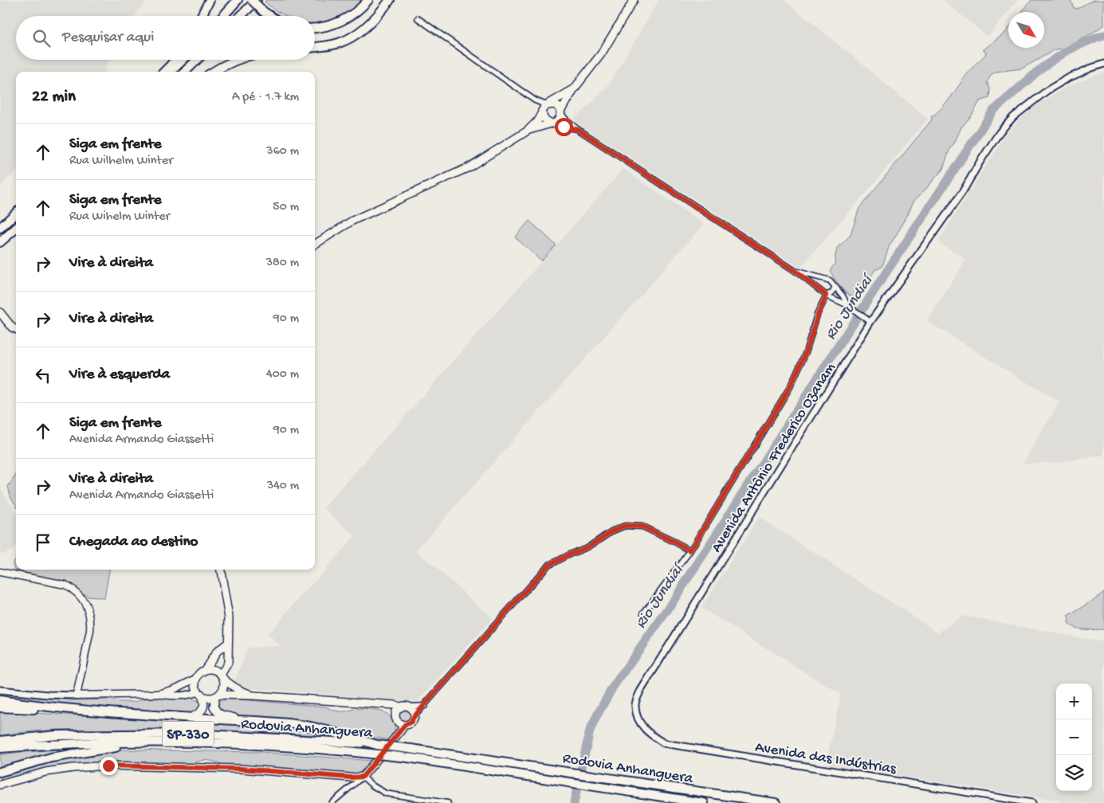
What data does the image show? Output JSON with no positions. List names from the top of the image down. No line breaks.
{"streets":{"highway":["Rodovia Anhanguera","SP-330"],"street":["Avenida Antônio Frederico Ozanam","Avenida das Indústrias"]},"crossings":[["Avenida Antônio Frederico Ozanam","Avenida das Indústrias"]],"water":["Rio Jundiaí"],"north":"bottom right","page":{"search":"Pesquisar aqui","heading":["22 min","A pé · 1.7 km"],"list":[["Siga em frente","Rua Wilhelm Winter","360 m"],["Siga em frente","Rua Wihelm Winter","50 m"],["Vire à direita","380 m"],["Vire à direita","90 m"],["Vire à esquerda","400 m"],["Siga em frente","Avenida Armando Giassetti","90 m"],["Vire à direita","Avenida Armando Giassetti","340 m"],"Chegada ao destino"],"map_buttons":["+","−"]}}
